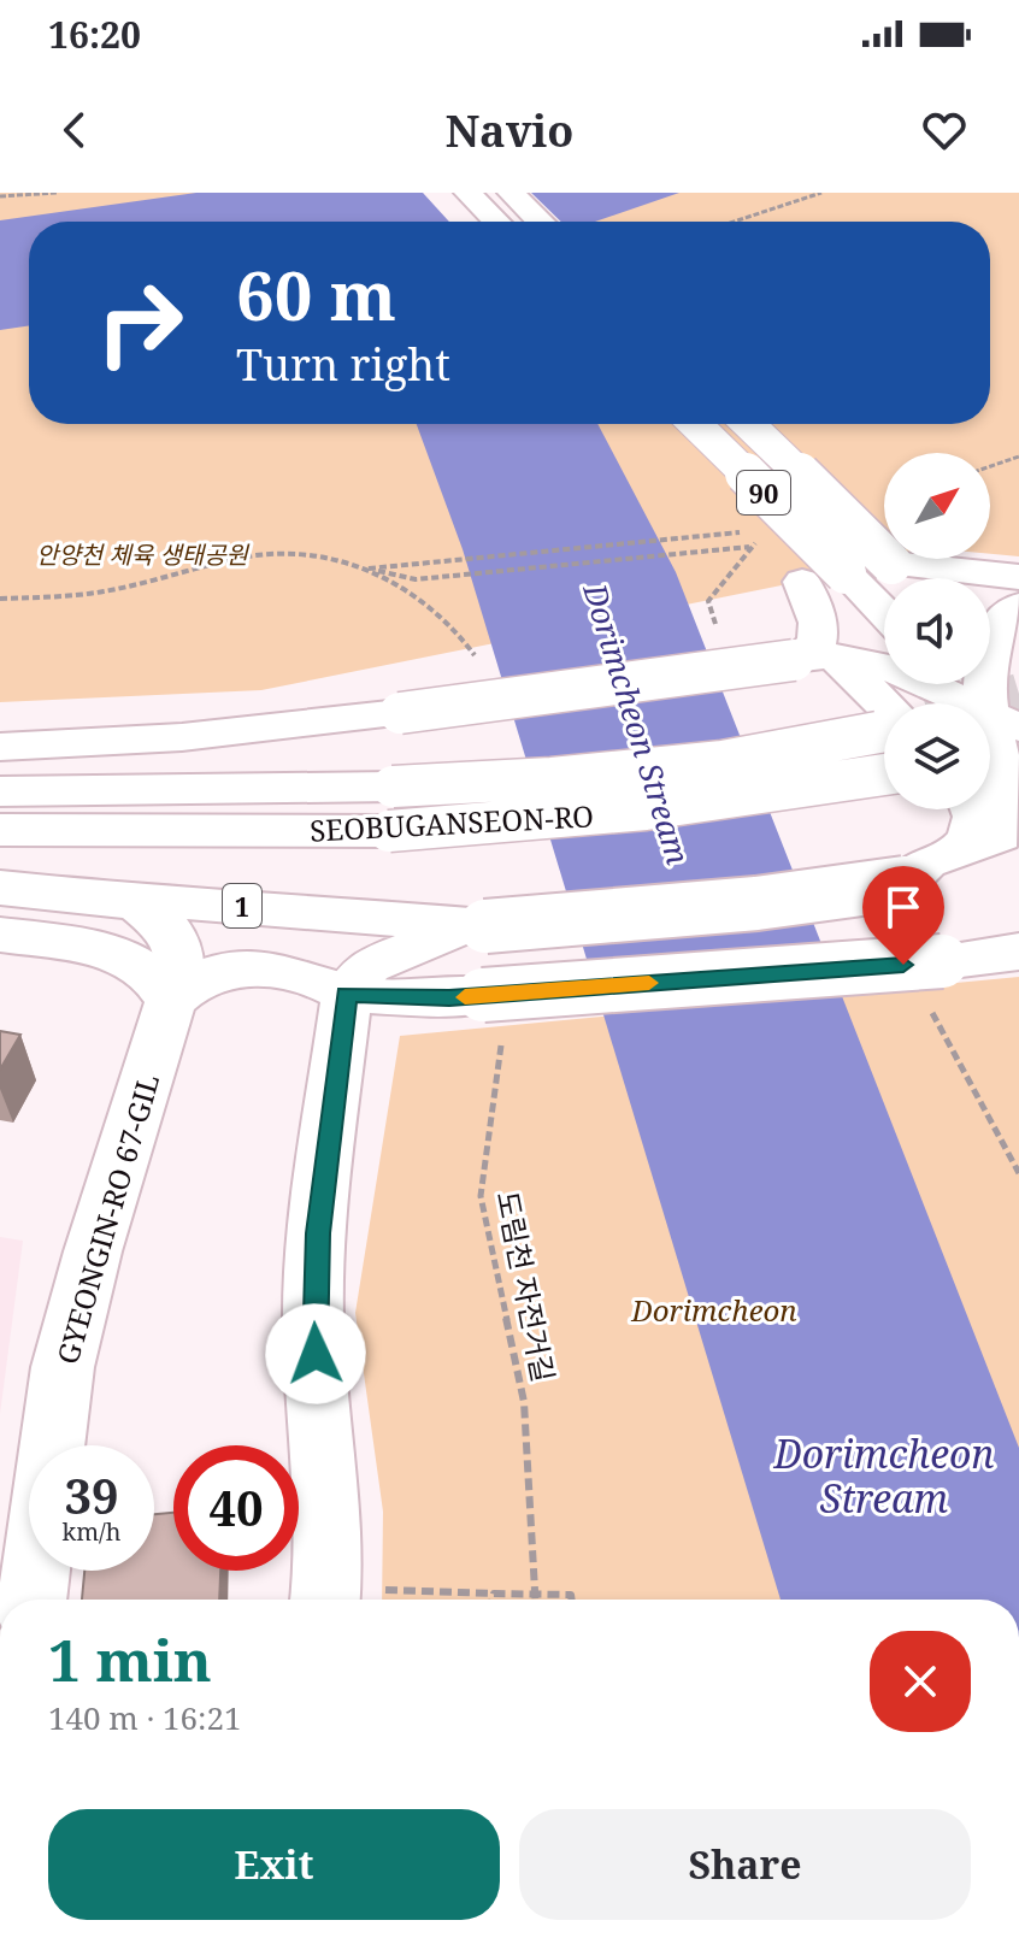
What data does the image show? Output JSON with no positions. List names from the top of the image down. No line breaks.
{"streets":{"main road":["90","SEOBUGANSEON-RO","1","GYEONGIN-RO 67-GIL"],"path":["도림천 자전거길"]},"crossings":[["1","GYEONGIN-RO 67-GIL"]],"water":["Dorimcheon Stream"],"parks":["안양천 체육 생태공원","Dorimcheon"],"north":"top right","page":{"status":"16:20","header":"Navio","turn":["60 m","Turn right"],"speed":"39 km/h","limit":"40","heading":["1 min","140 m · 16:21"],"buttons":["Exit","Share"]}}
